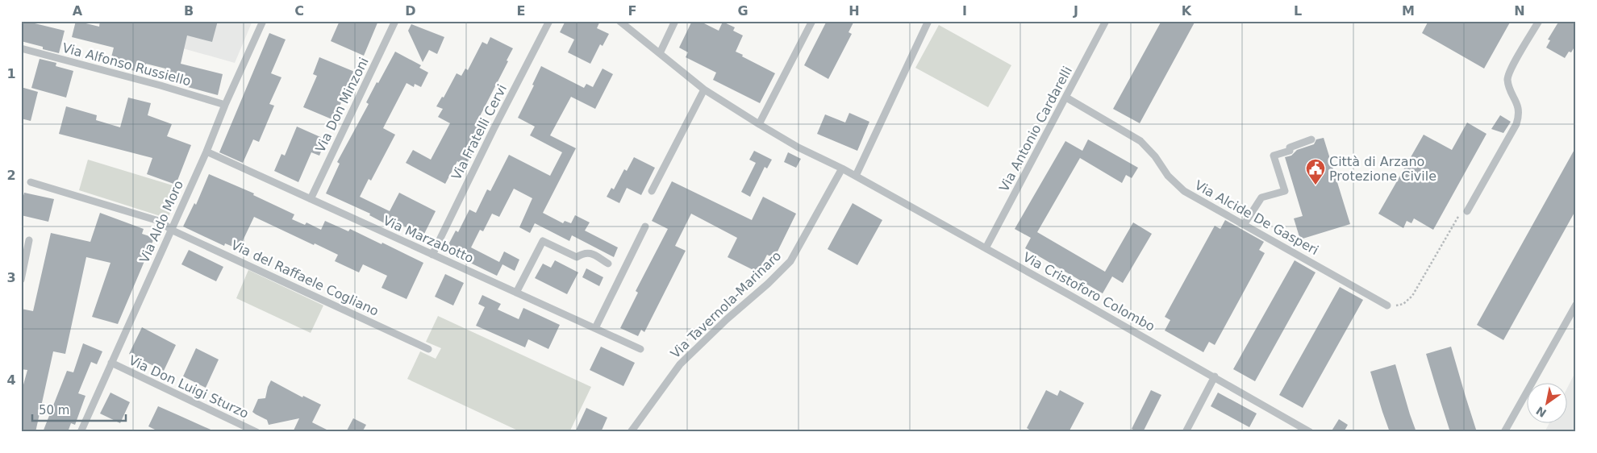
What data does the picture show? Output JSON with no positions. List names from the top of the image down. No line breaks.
{"streets":{"street":["Via Alfonso Russiello","Via Don Minzoni","Via Antonio Cardarelli","Via Fratelli Cervi","Via Alcide De Gasperi","Via Aldo Moro","Via Marzabotto","Via del Raffaele Cogliano","Via Cristoforo Colombo","Via Tavernola-Marinaro","Via Don Luigi Sturzo"]},"crossings":[["Via Alfonso Russiello","Via Aldo Moro"],["Via Don Minzoni","Via Marzabotto"],["Via Antonio Cardarelli","Via Alcide De Gasperi"],["Via Antonio Cardarelli","Via Cristoforo Colombo"],["Via Fratelli Cervi","Via Marzabotto"],["Via Aldo Moro","Via Marzabotto"],["Via Aldo Moro","Via del Raffaele Cogliano"],["Via Aldo Moro","Via Don Luigi Sturzo"],["Via Cristoforo Colombo","Via Tavernola-Marinaro"]],"places":{"public building":["Città di Arzano Protezione Civile"]},"scale_bar":"50 m","north":"bottom left","grid":{"columns":["A","B","C","D","E","F","G","H","I","J","K","L","M","N"],"rows":["1","2","3","4"]}}
